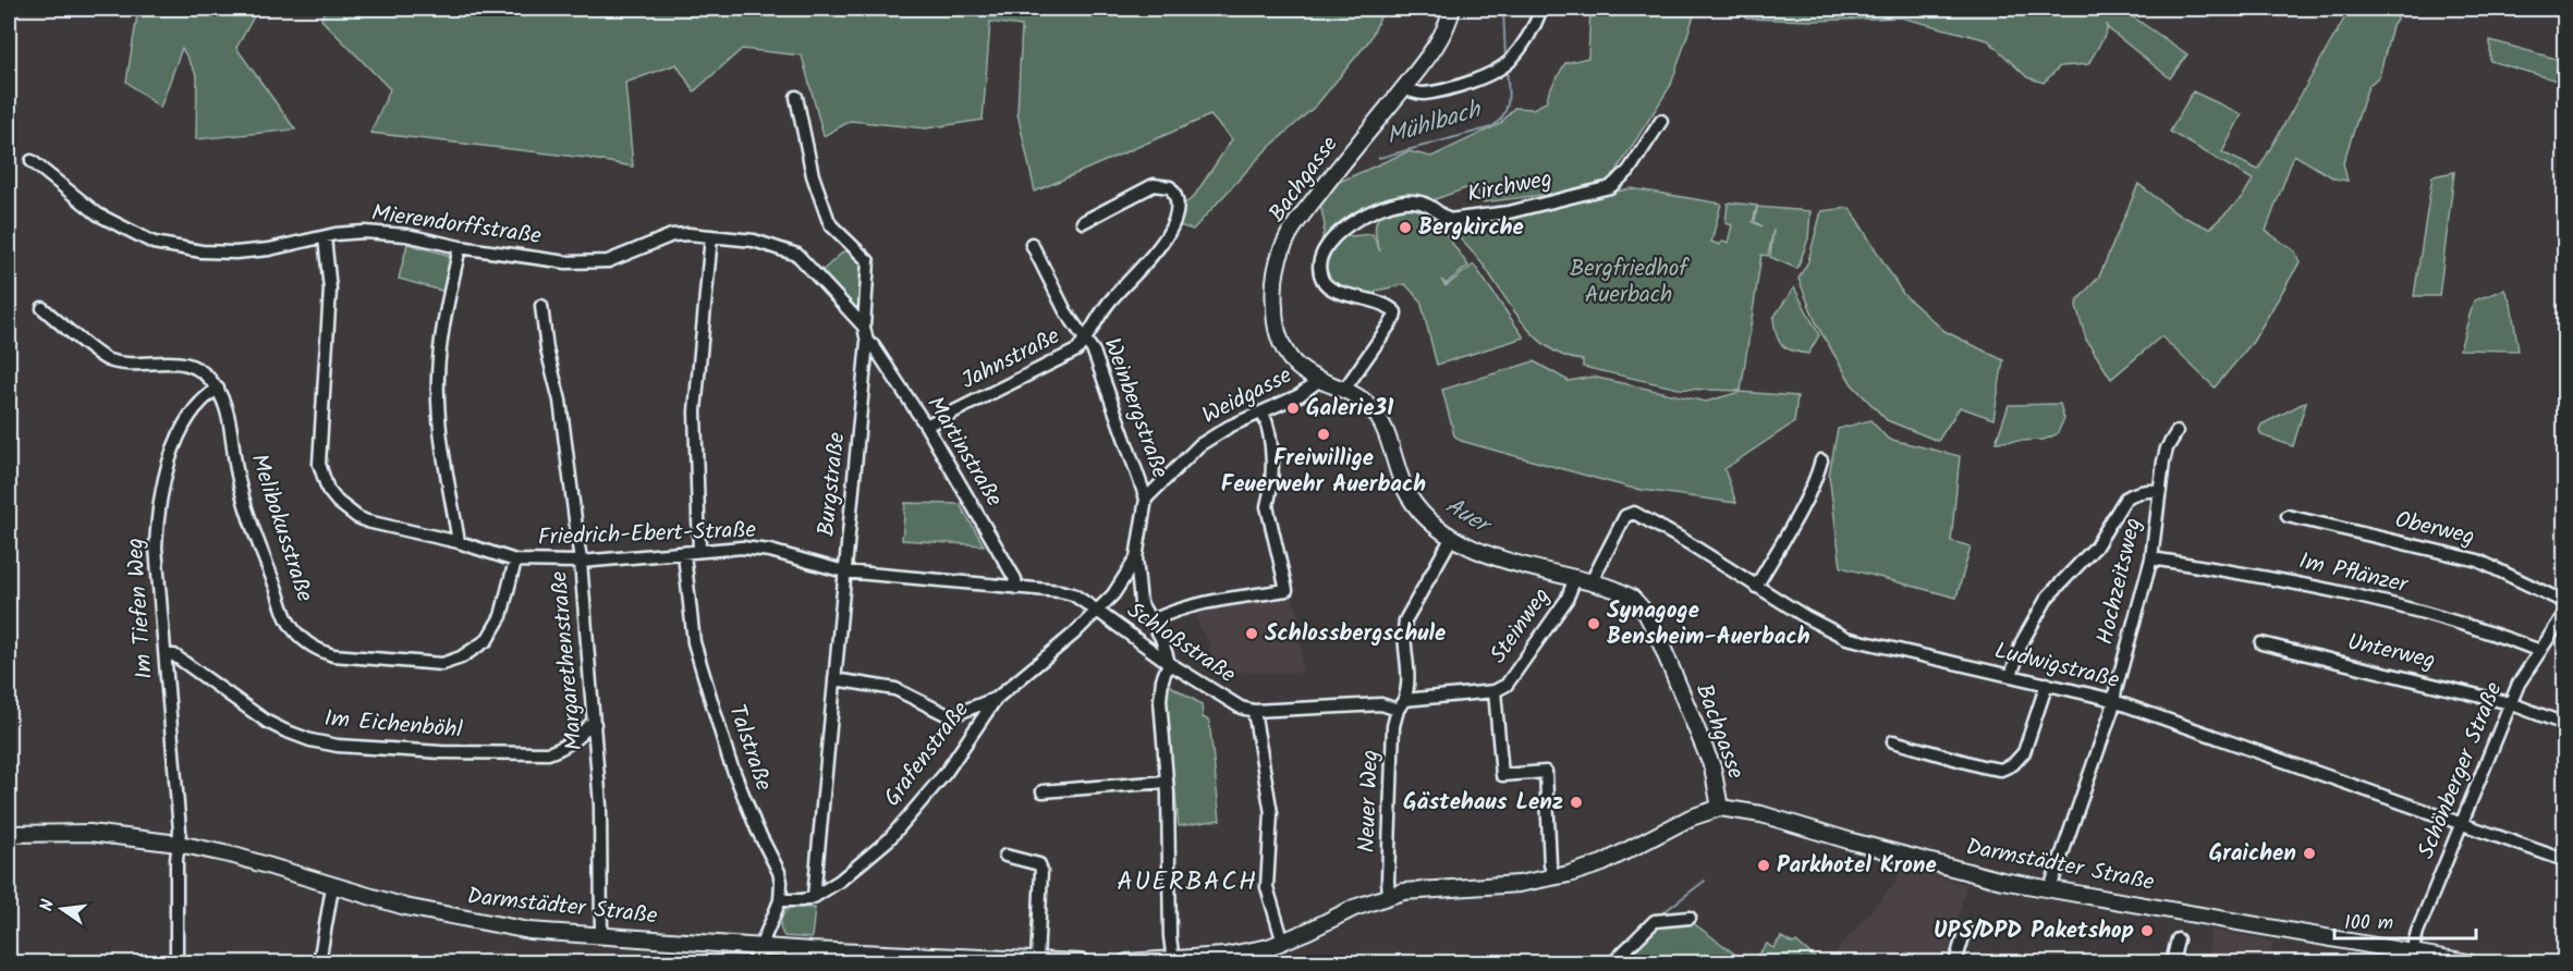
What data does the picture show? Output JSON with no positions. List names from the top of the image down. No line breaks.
{"streets":{"main road":["Bachgasse","Darmstädter Straße"],"street":["Kirchweg","Mierendorffstraße","Jahnstraße","Weidgasse","Weinbergstraße","Martinstraße","Burgstraße","Melibokusstraße","Oberweg","Friedrich-Ebert-Straße","Im Pflänzer","Hochzeitsweg","Im Tiefen Weg","Steinweg","Schloßstraße","Unterweg","Margarethenstraße","Ludwigstraße","Im Eichenböhl","Talstraße","Grafenstraße","Schönberger Straße","Neuer Weg"]},"crossings":[["Bachgasse","Kirchweg"],["Bachgasse","Weidgasse"],["Bachgasse","Steinweg"],["Bachgasse","Ludwigstraße"],["Bachgasse","Neuer Weg"],["Bachgasse","Darmstädter Straße"],["Mierendorffstraße","Burgstraße"],["Mierendorffstraße","Friedrich-Ebert-Straße"],["Jahnstraße","Weinbergstraße"],["Jahnstraße","Martinstraße"],["Weidgasse","Weinbergstraße"],["Martinstraße","Burgstraße"],["Martinstraße","Schloßstraße"],["Burgstraße","Friedrich-Ebert-Straße"],["Burgstraße","Schloßstraße"],["Burgstraße","Grafenstraße"],["Melibokusstraße","Friedrich-Ebert-Straße"],["Melibokusstraße","Im Tiefen Weg"],["Friedrich-Ebert-Straße","Schloßstraße"],["Friedrich-Ebert-Straße","Margarethenstraße"],["Friedrich-Ebert-Straße","Talstraße"],["Im Pflänzer","Hochzeitsweg"],["Im Pflänzer","Schönberger Straße"],["Hochzeitsweg","Ludwigstraße"],["Hochzeitsweg","Darmstädter Straße"],["Im Tiefen Weg","Im Eichenböhl"],["Im Tiefen Weg","Darmstädter Straße"],["Steinweg","Schloßstraße"],["Schloßstraße","Grafenstraße"],["Schloßstraße","Neuer Weg"],["Unterweg","Schönberger Straße"],["Margarethenstraße","Im Eichenböhl"],["Margarethenstraße","Darmstädter Straße"],["Ludwigstraße","Schönberger Straße"],["Talstraße","Grafenstraße"],["Talstraße","Darmstädter Straße"],["Schönberger Straße","Darmstädter Straße"],["Neuer Weg","Darmstädter Straße"]],"districts":["AUERBACH"],"water":["Mühlbach","Auer"],"parks":["Bergfriedhof Auerbach"],"places":["Bergkirche","Galerie31","Freiwillige Feuerwehr Auerbach","Synagoge Bensheim-Auerbach","Schlossbergschule","Gästehaus Lenz","Graichen","Parkhotel Krone","UPS/DPD Paketshop"],"scale_bar":"100 m","north":"left"}
